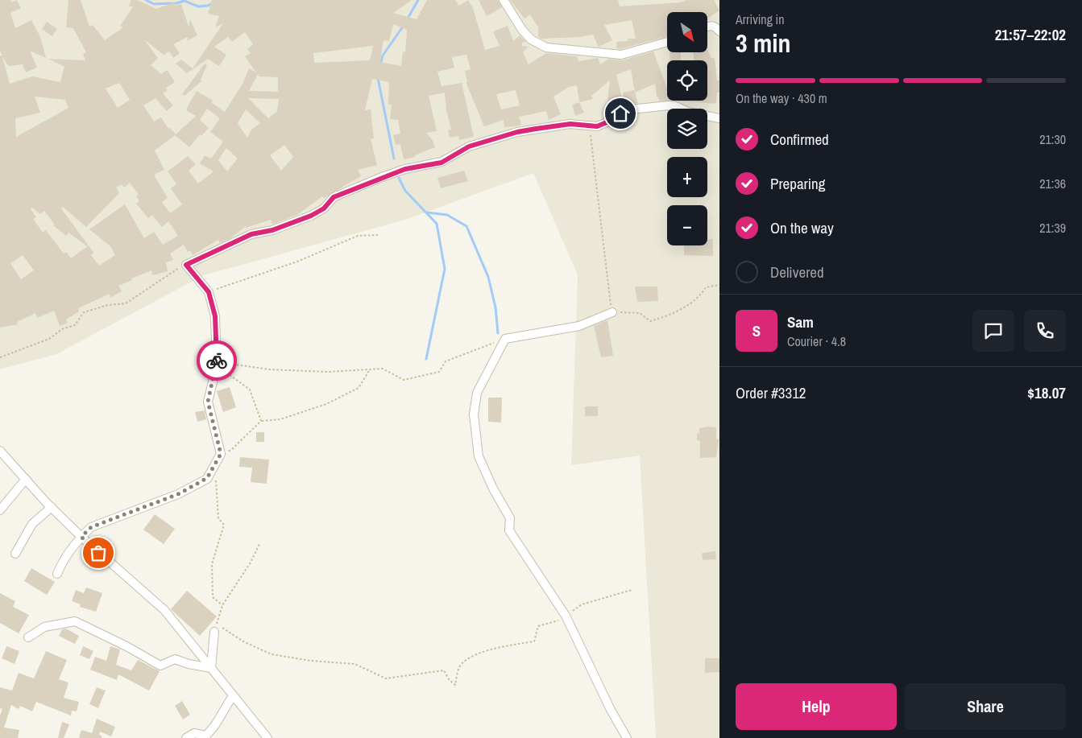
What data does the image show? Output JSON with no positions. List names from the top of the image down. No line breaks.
{"north":"bottom right","page":{"heading":["3 min","Arriving in","21:57–22:02"],"panel":["Sam","Courier · 4.8","Order #3312","$18.07"],"map_buttons":["+","−"],"bar":"On the way · 430 m","list":[["Confirmed","21:30"],["Preparing","21:36"],["On the way","21:39"],"Delivered"],"round":"S","buttons":["Help","Share"]}}
